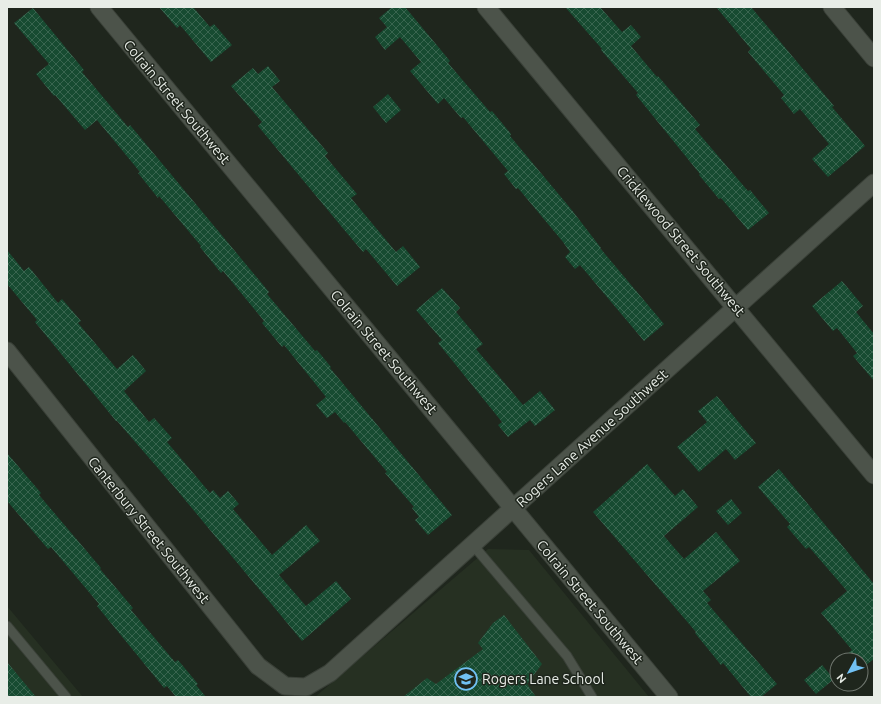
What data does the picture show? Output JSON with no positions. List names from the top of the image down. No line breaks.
{"streets":{"street":["Colrain Street Southwest","Cricklewood Street Southwest","Rogers Lane Avenue Southwest","Canterbury Street Southwest"]},"crossings":[["Colrain Street Southwest","Rogers Lane Avenue Southwest"],["Cricklewood Street Southwest","Rogers Lane Avenue Southwest"],["Rogers Lane Avenue Southwest","Canterbury Street Southwest"]],"places":{"school or university":["Rogers Lane School"]},"north":"bottom left"}
